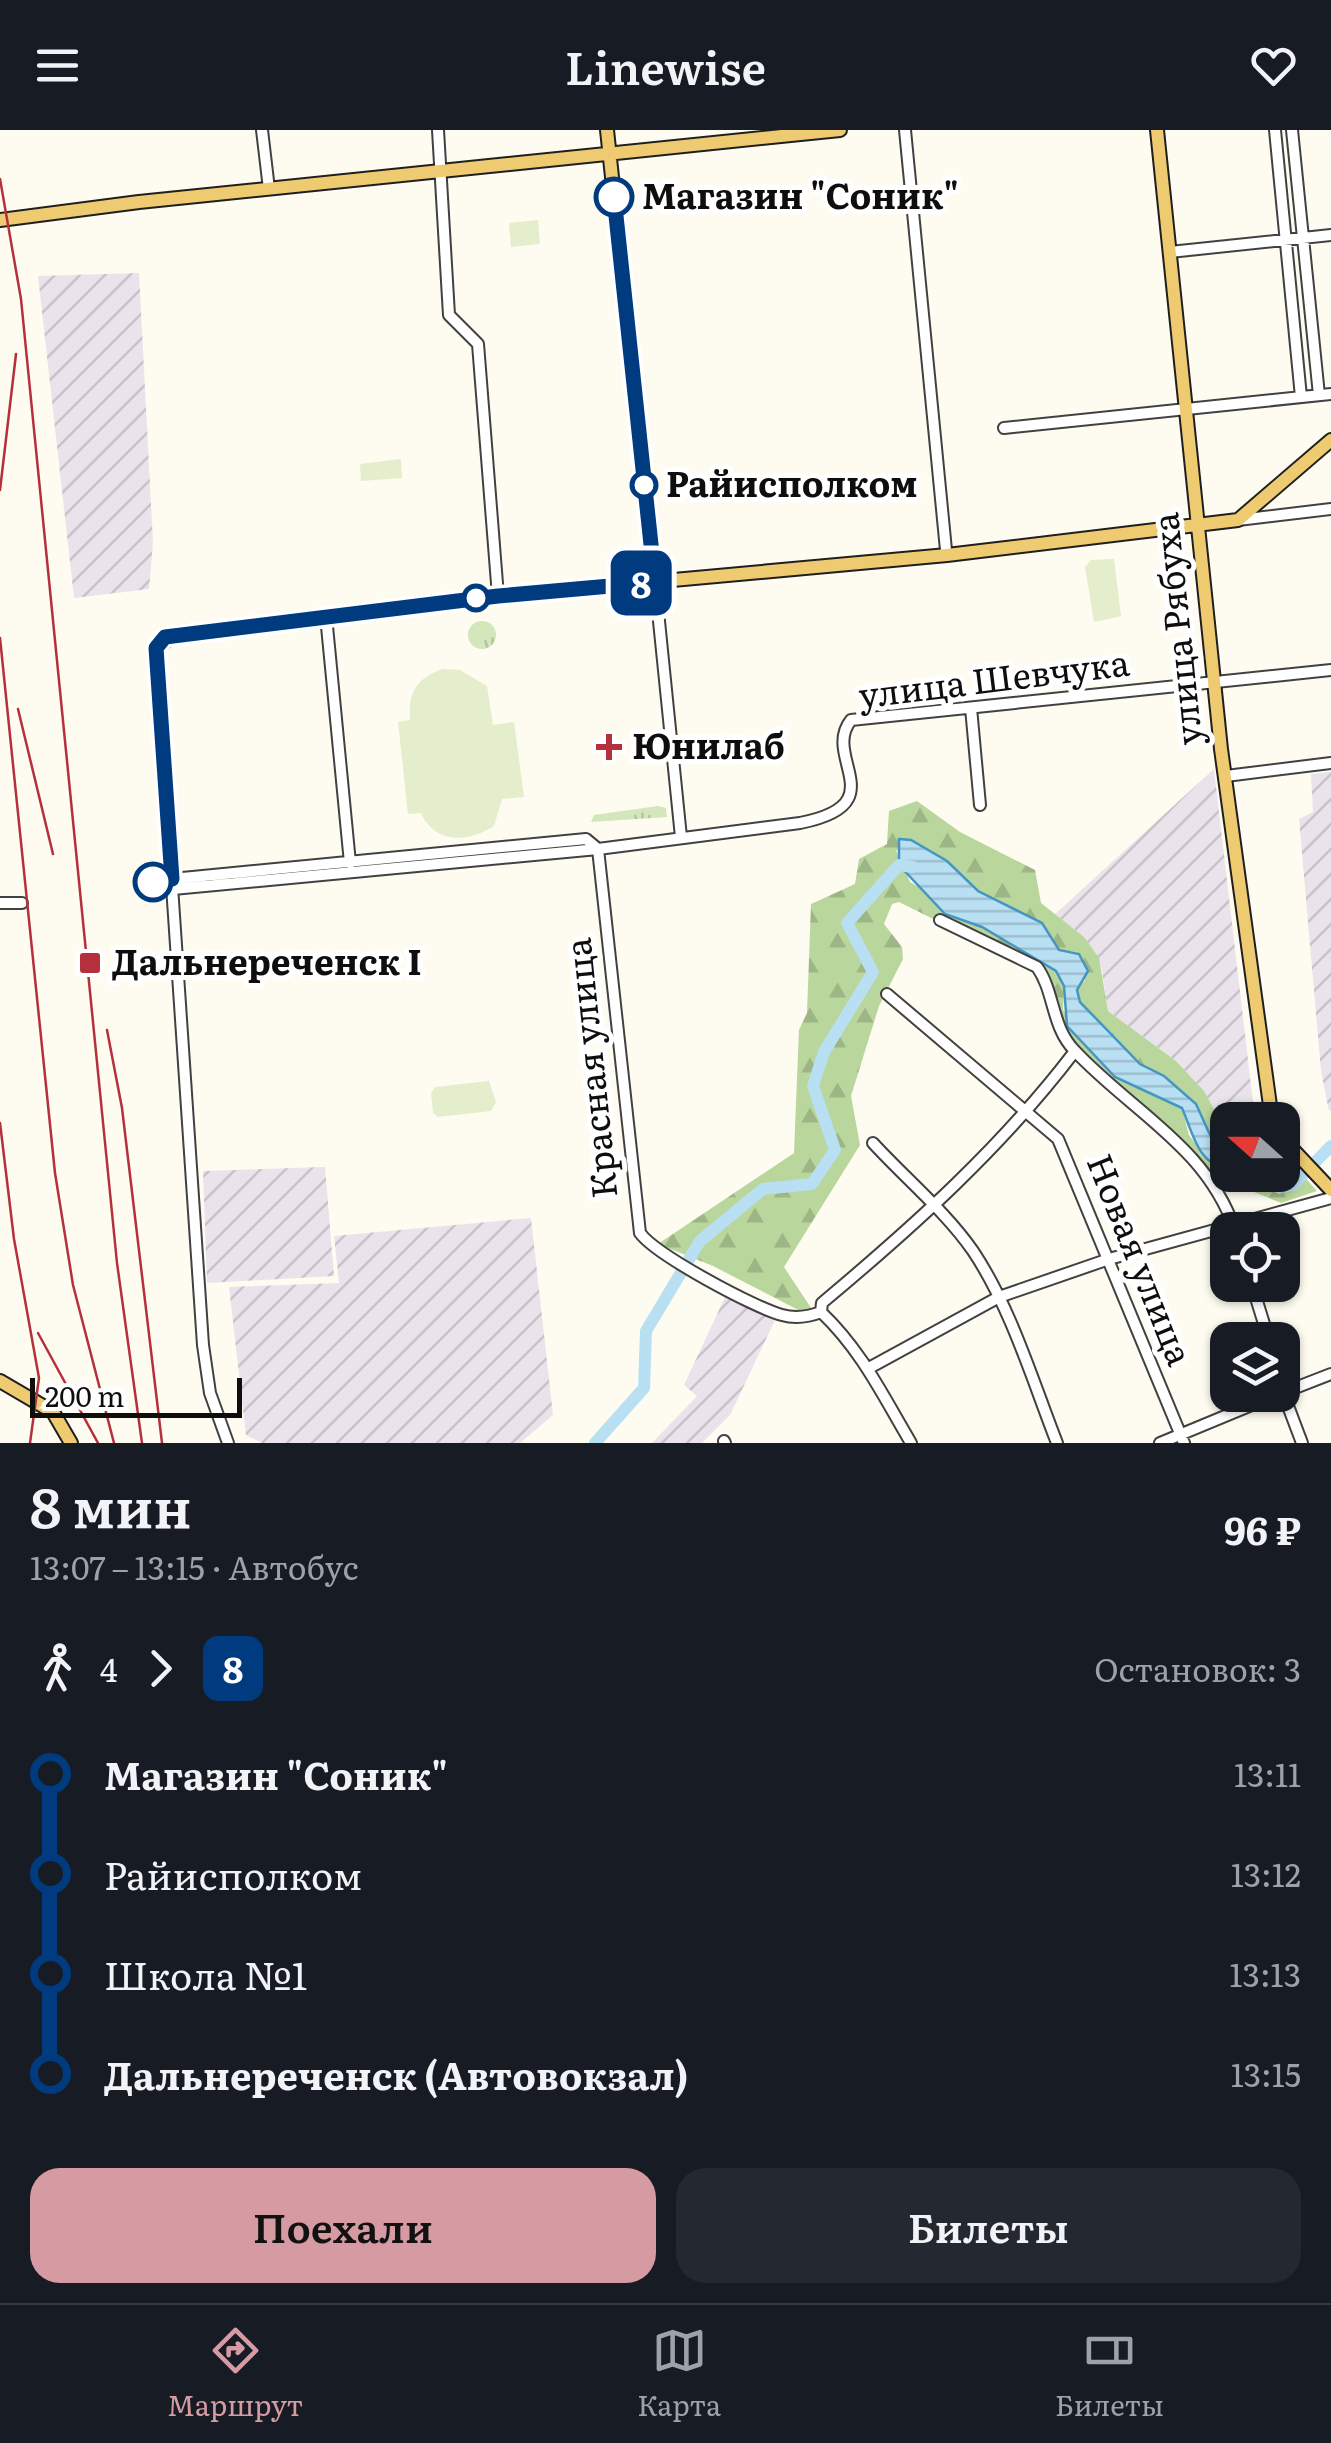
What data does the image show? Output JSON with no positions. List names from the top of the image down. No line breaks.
{"streets":{"main road":["улица Рябуха"],"street":["улица Шевчука","Красная улица","Новая улица"]},"crossings":[["улица Рябуха","улица Шевчука"]],"places":{"other":["Магазин \"Соник\"","Райисполком"],"health":["Юнилаб"],"transit":["Дальнереченск I"]},"lines":["bus line 8"],"scale_bar":"200 m","north":"left","page":{"header":"Linewise","on_map":"8","scale":"200 m","heading":["8 мин","13:07 – 13:15 · Автобус","96 ₽"],"legs":["4","8","Остановок: 3"],"list":[{"name":"Магазин \"Соник\"","value":"13:11"},{"name":"Райисполком","value":"13:12"},{"name":"Школа №1","value":"13:13"},{"name":"Дальнереченск (Автовокзал)","value":"13:15"}],"buttons":["Поехали","Билеты"],"tabs":["Маршрут","Карта","Билеты"]}}
